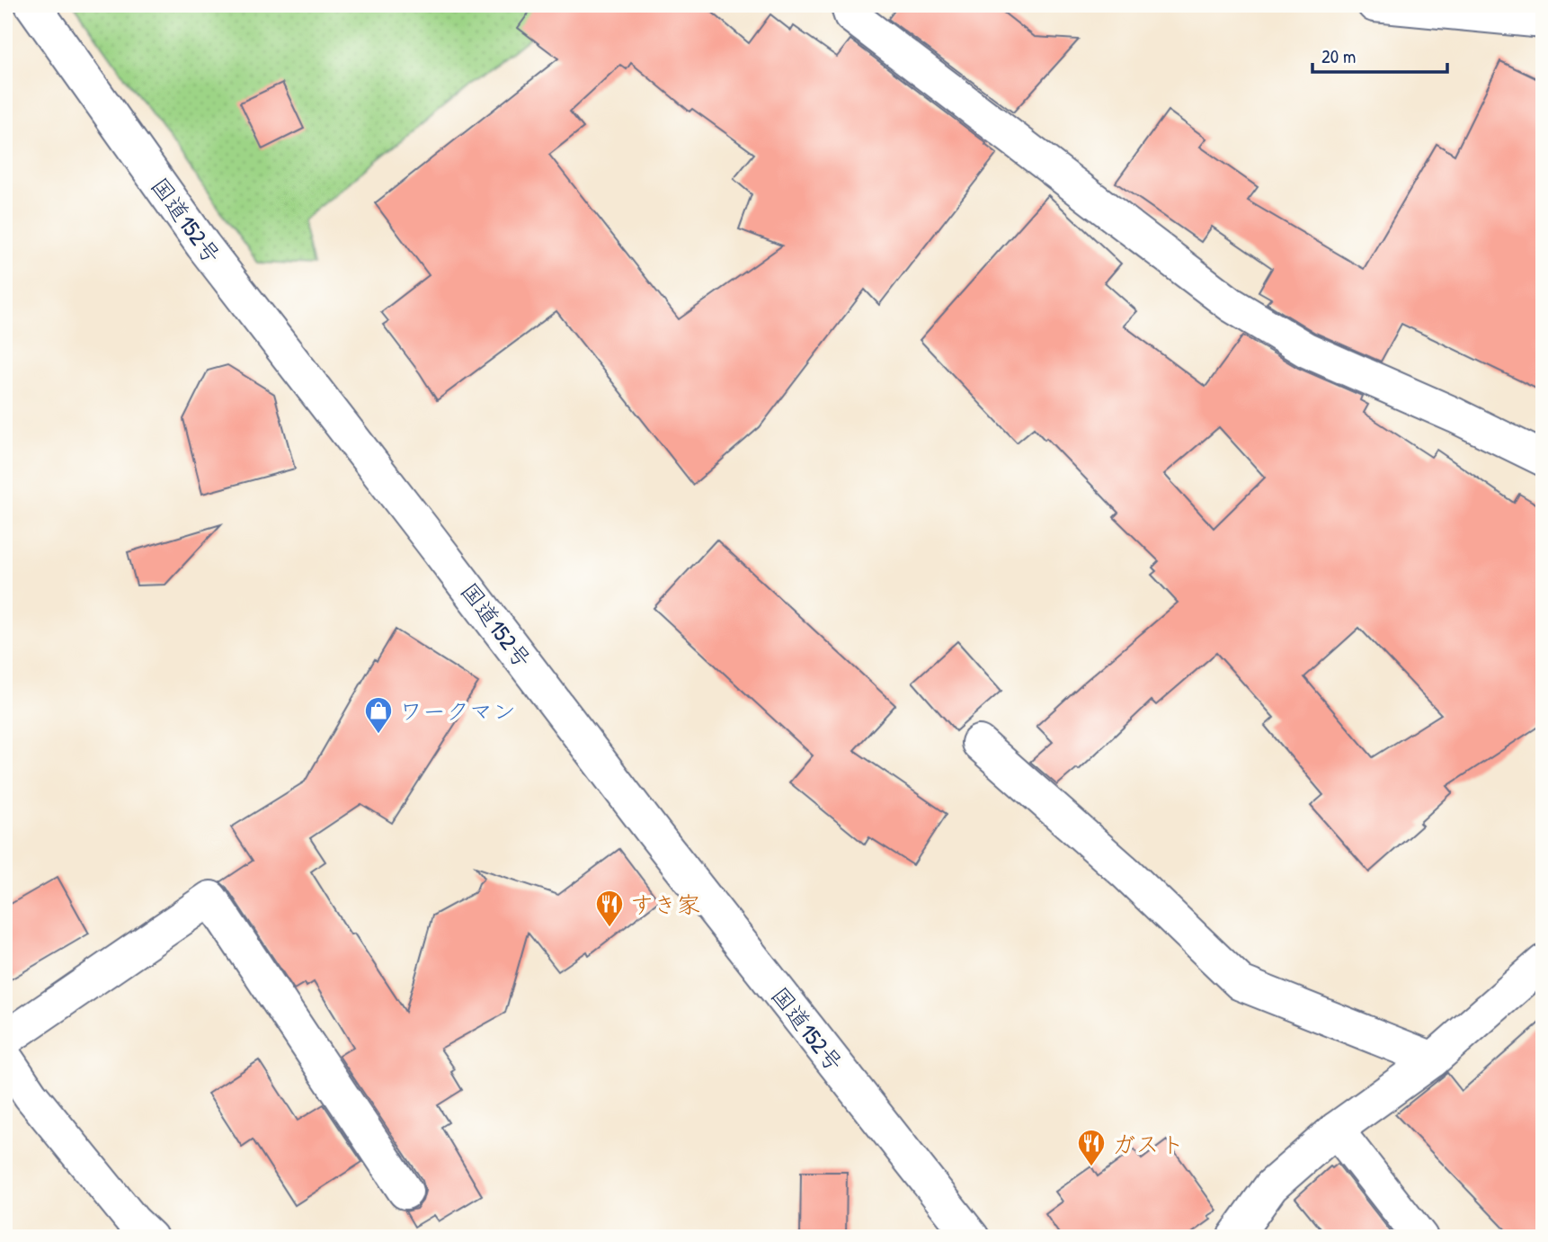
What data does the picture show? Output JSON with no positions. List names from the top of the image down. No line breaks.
{"streets":{"main road":["国道152号"]},"places":{"shop":["ワークマン"],"restaurant":["すき家","ガスト"]},"scale_bar":"20 m"}
